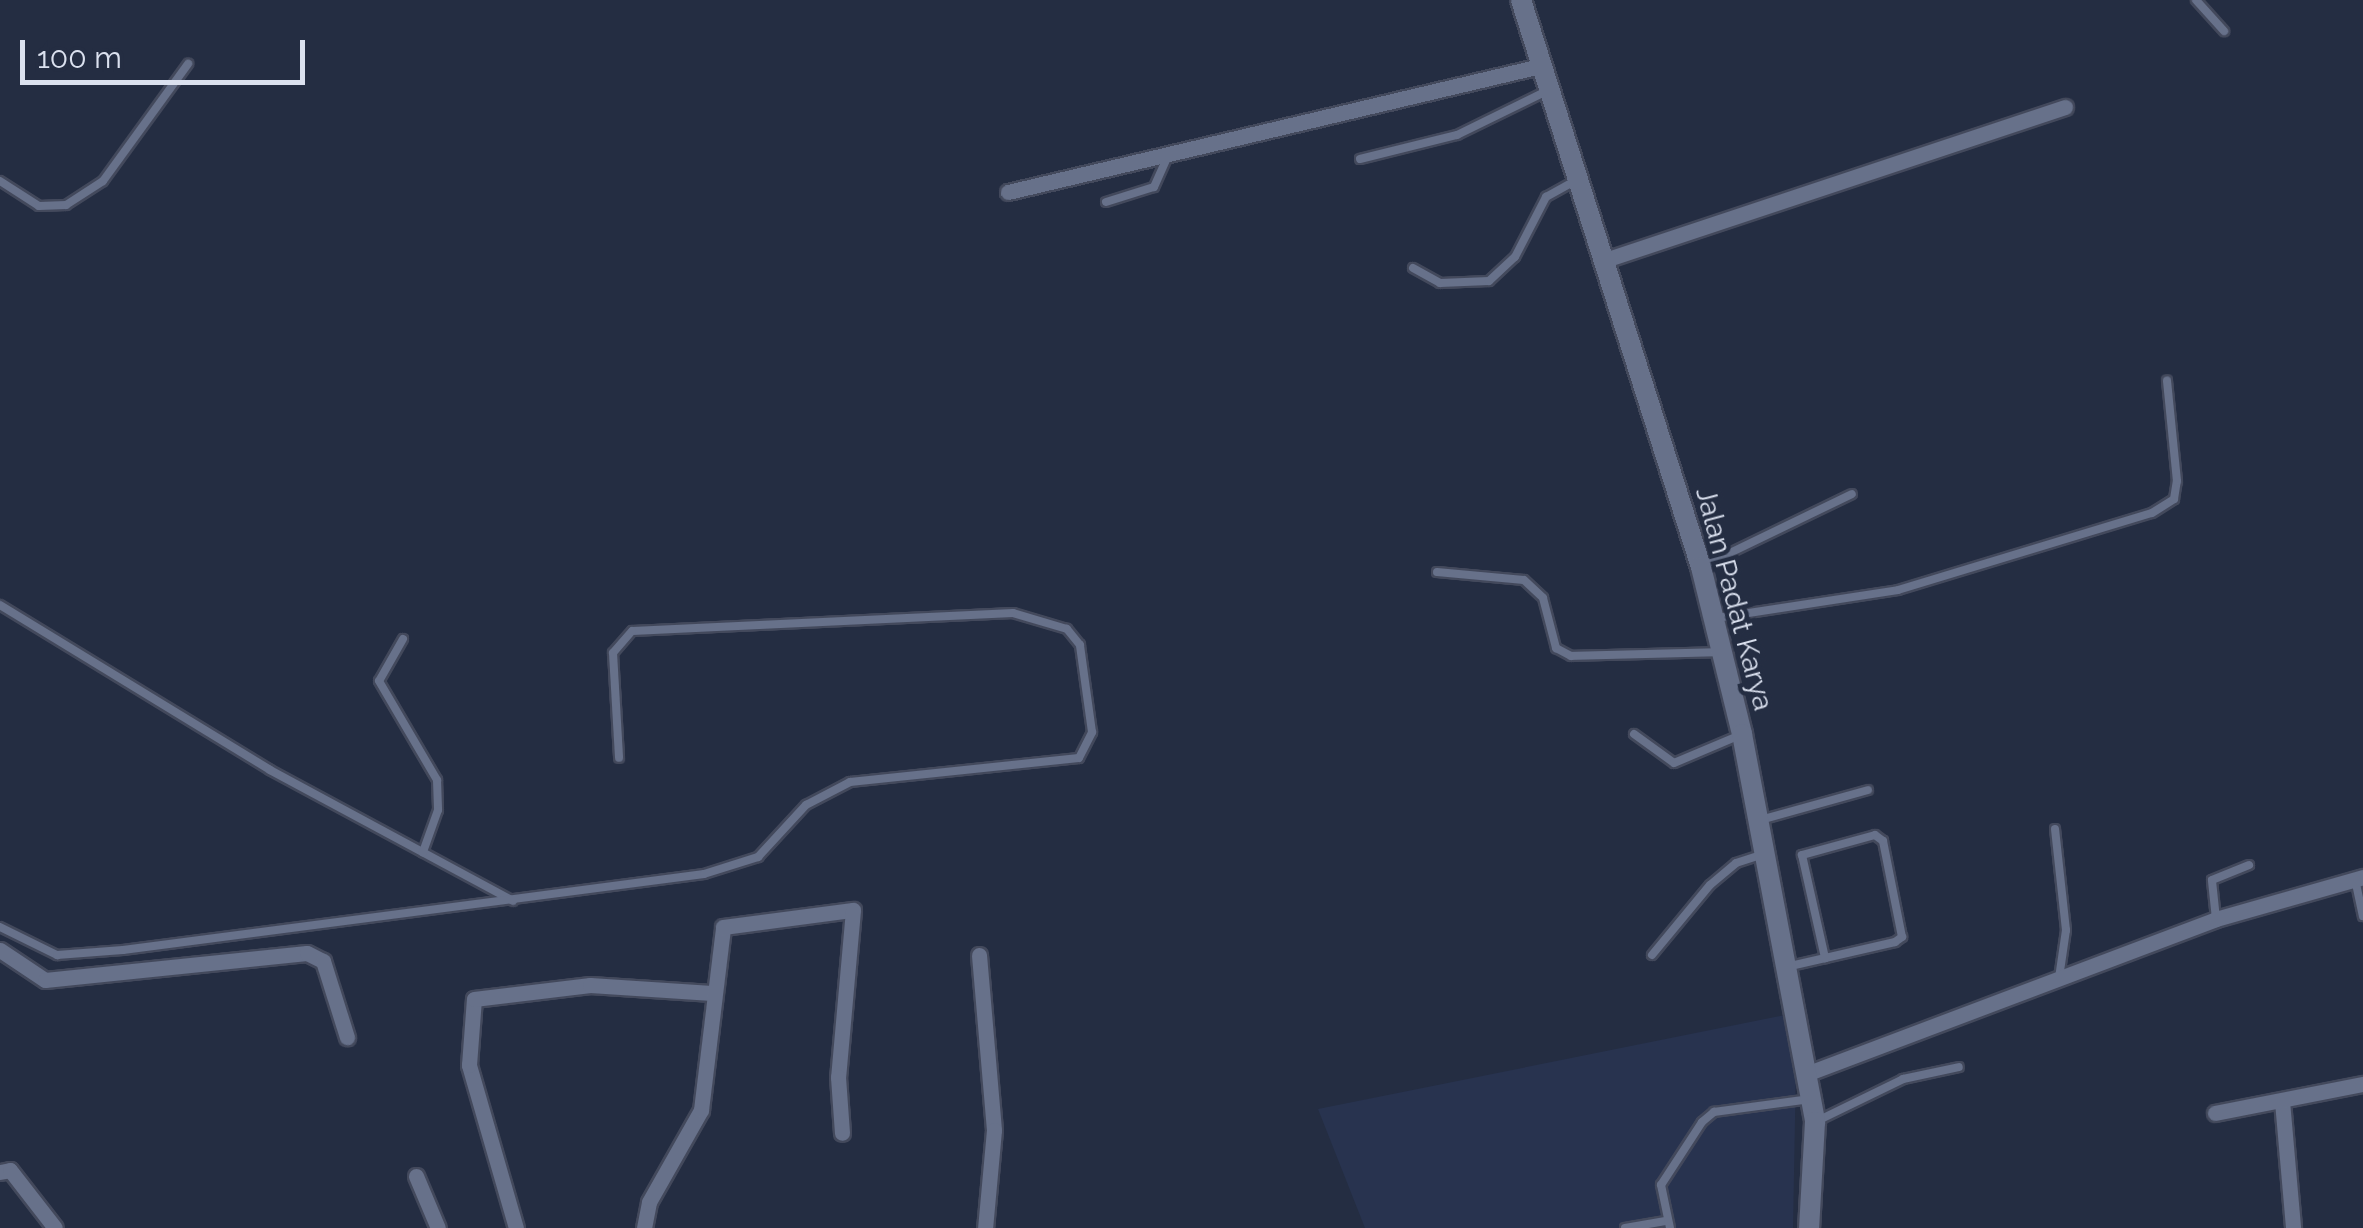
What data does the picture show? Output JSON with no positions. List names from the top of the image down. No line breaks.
{"streets":{"street":["Jalan Padat Karya"]},"scale_bar":"100 m"}
